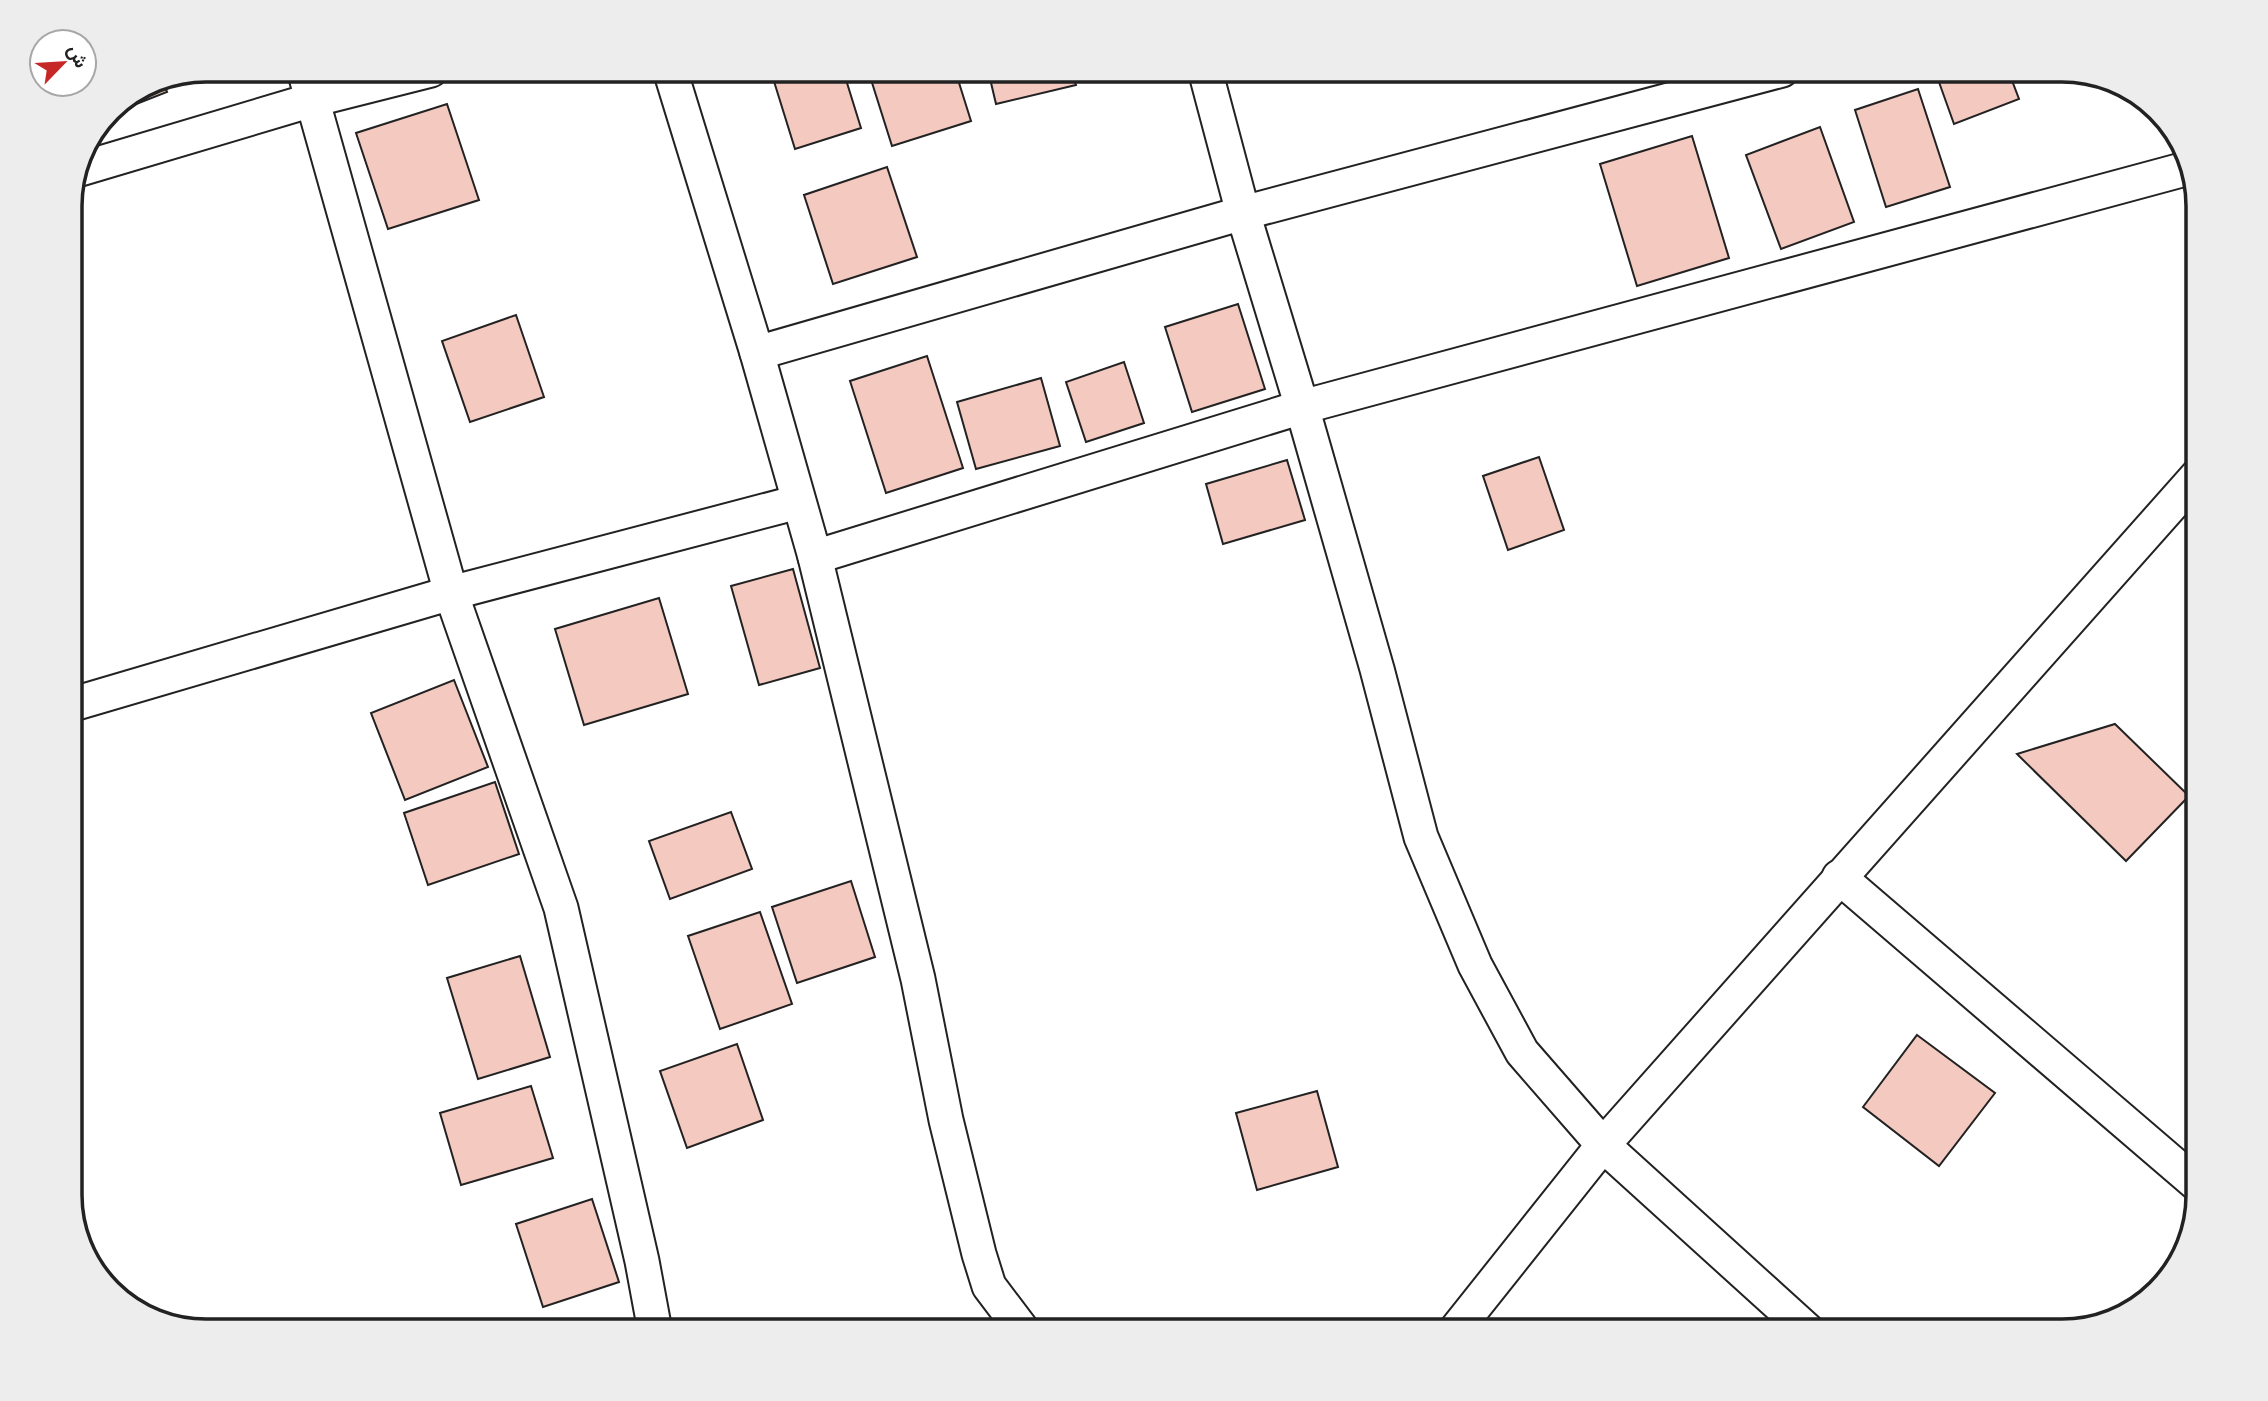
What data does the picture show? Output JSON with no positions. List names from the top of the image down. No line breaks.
{"north":"top right"}
